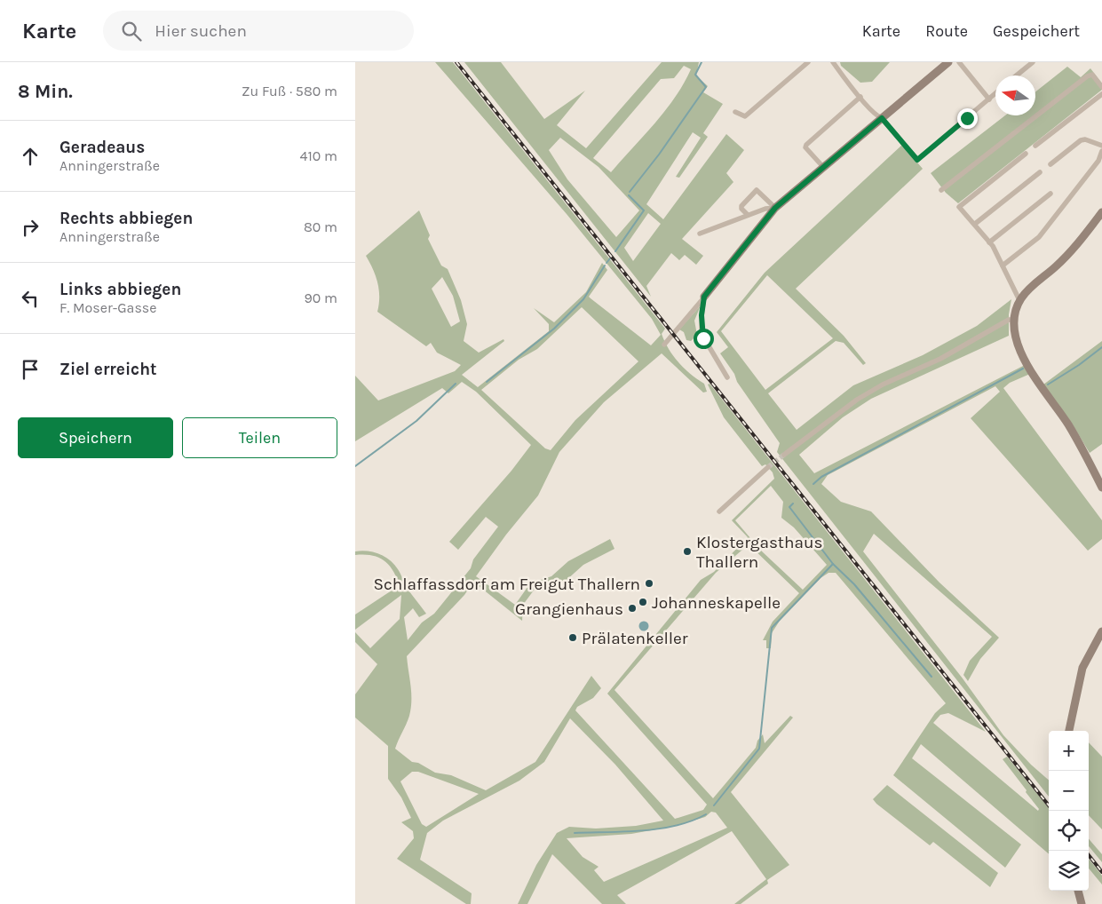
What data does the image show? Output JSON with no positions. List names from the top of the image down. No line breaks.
{"places":["Klostergasthaus Thallern","Schlaffassdorf am Freigut Thallern","Johanneskapelle","Grangienhaus","Prälatenkeller"],"north":"left","page":{"header":"Karte","search":"Hier suchen","nav":["Karte","Route","Gespeichert"],"heading":["8 Min.","Zu Fuß · 580 m"],"list":[["Geradeaus","Anningerstraße","410 m"],["Rechts abbiegen","Anningerstraße","80 m"],["Links abbiegen","F. Moser-Gasse","90 m"],"Ziel erreicht"],"buttons":["Speichern","Teilen"],"map_buttons":["+","−"]}}
